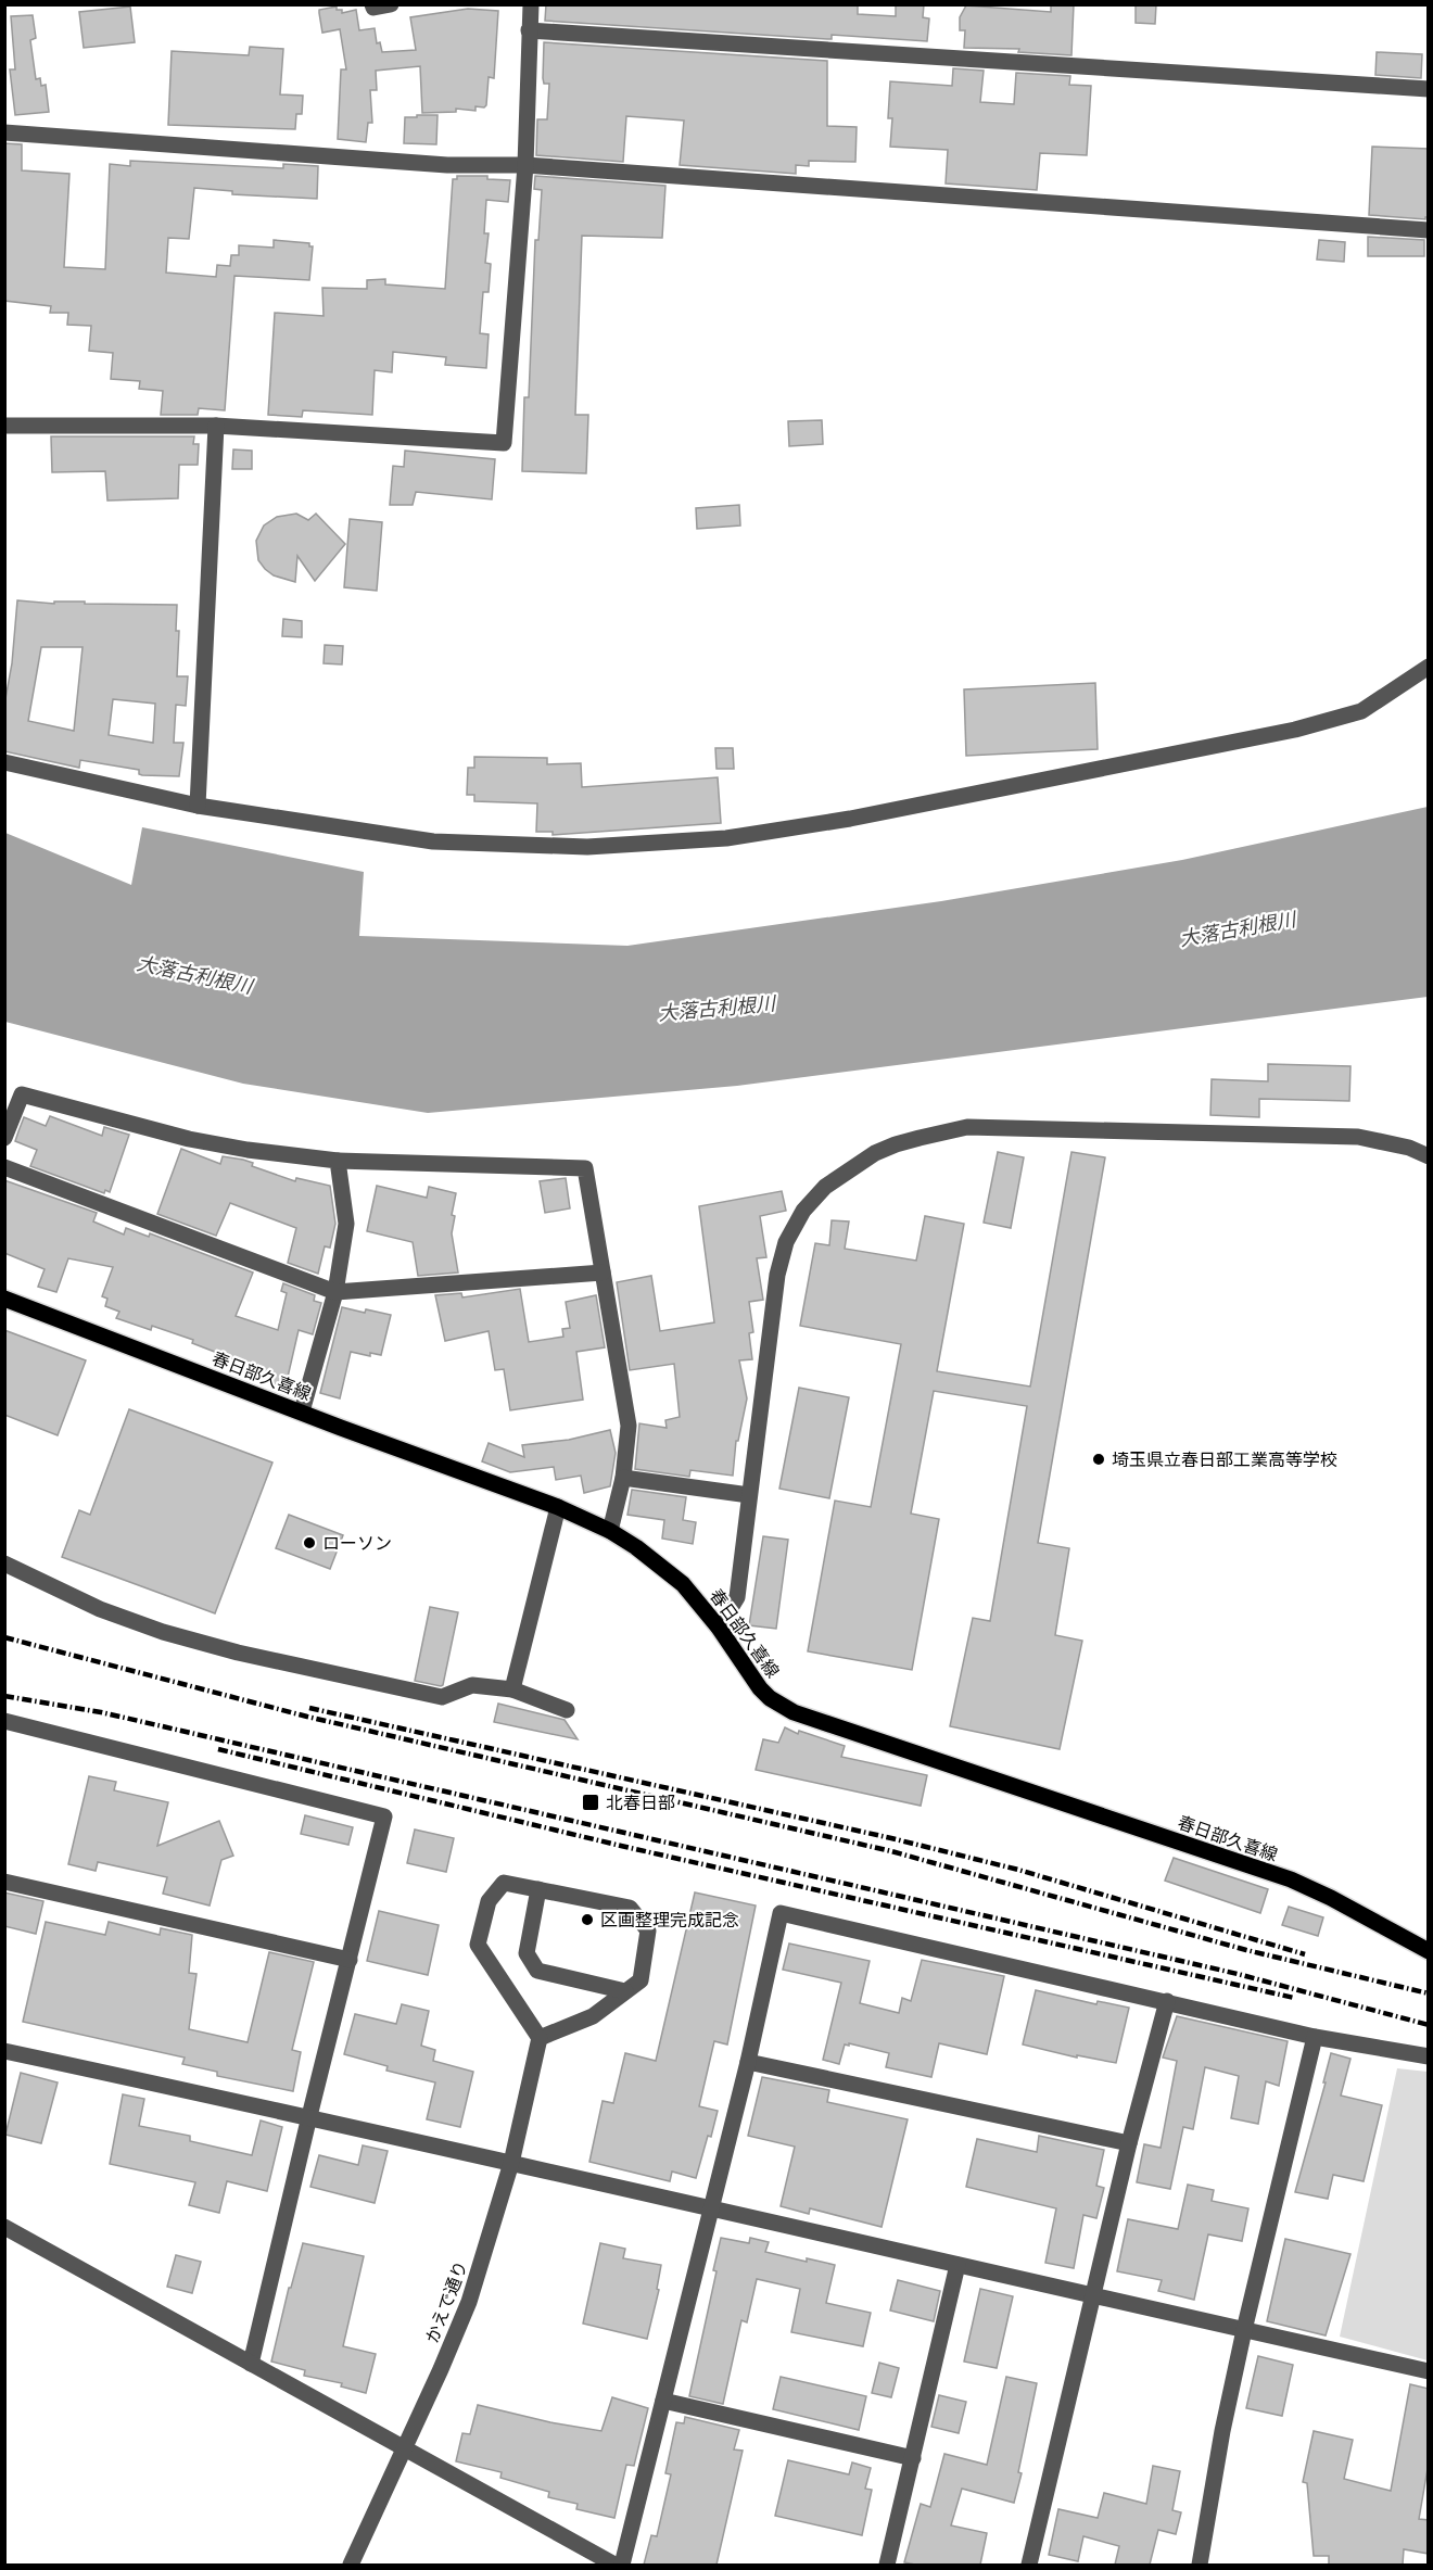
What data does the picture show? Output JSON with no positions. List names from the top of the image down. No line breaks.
{"streets":{"main road":["春日部久喜線"],"street":["かえで通り"]},"water":["大落古利根川"],"places":{"other":["埼玉県立春日部工業高等学校","ローソン","区画整理完成記念"],"transit":["北春日部"]}}
